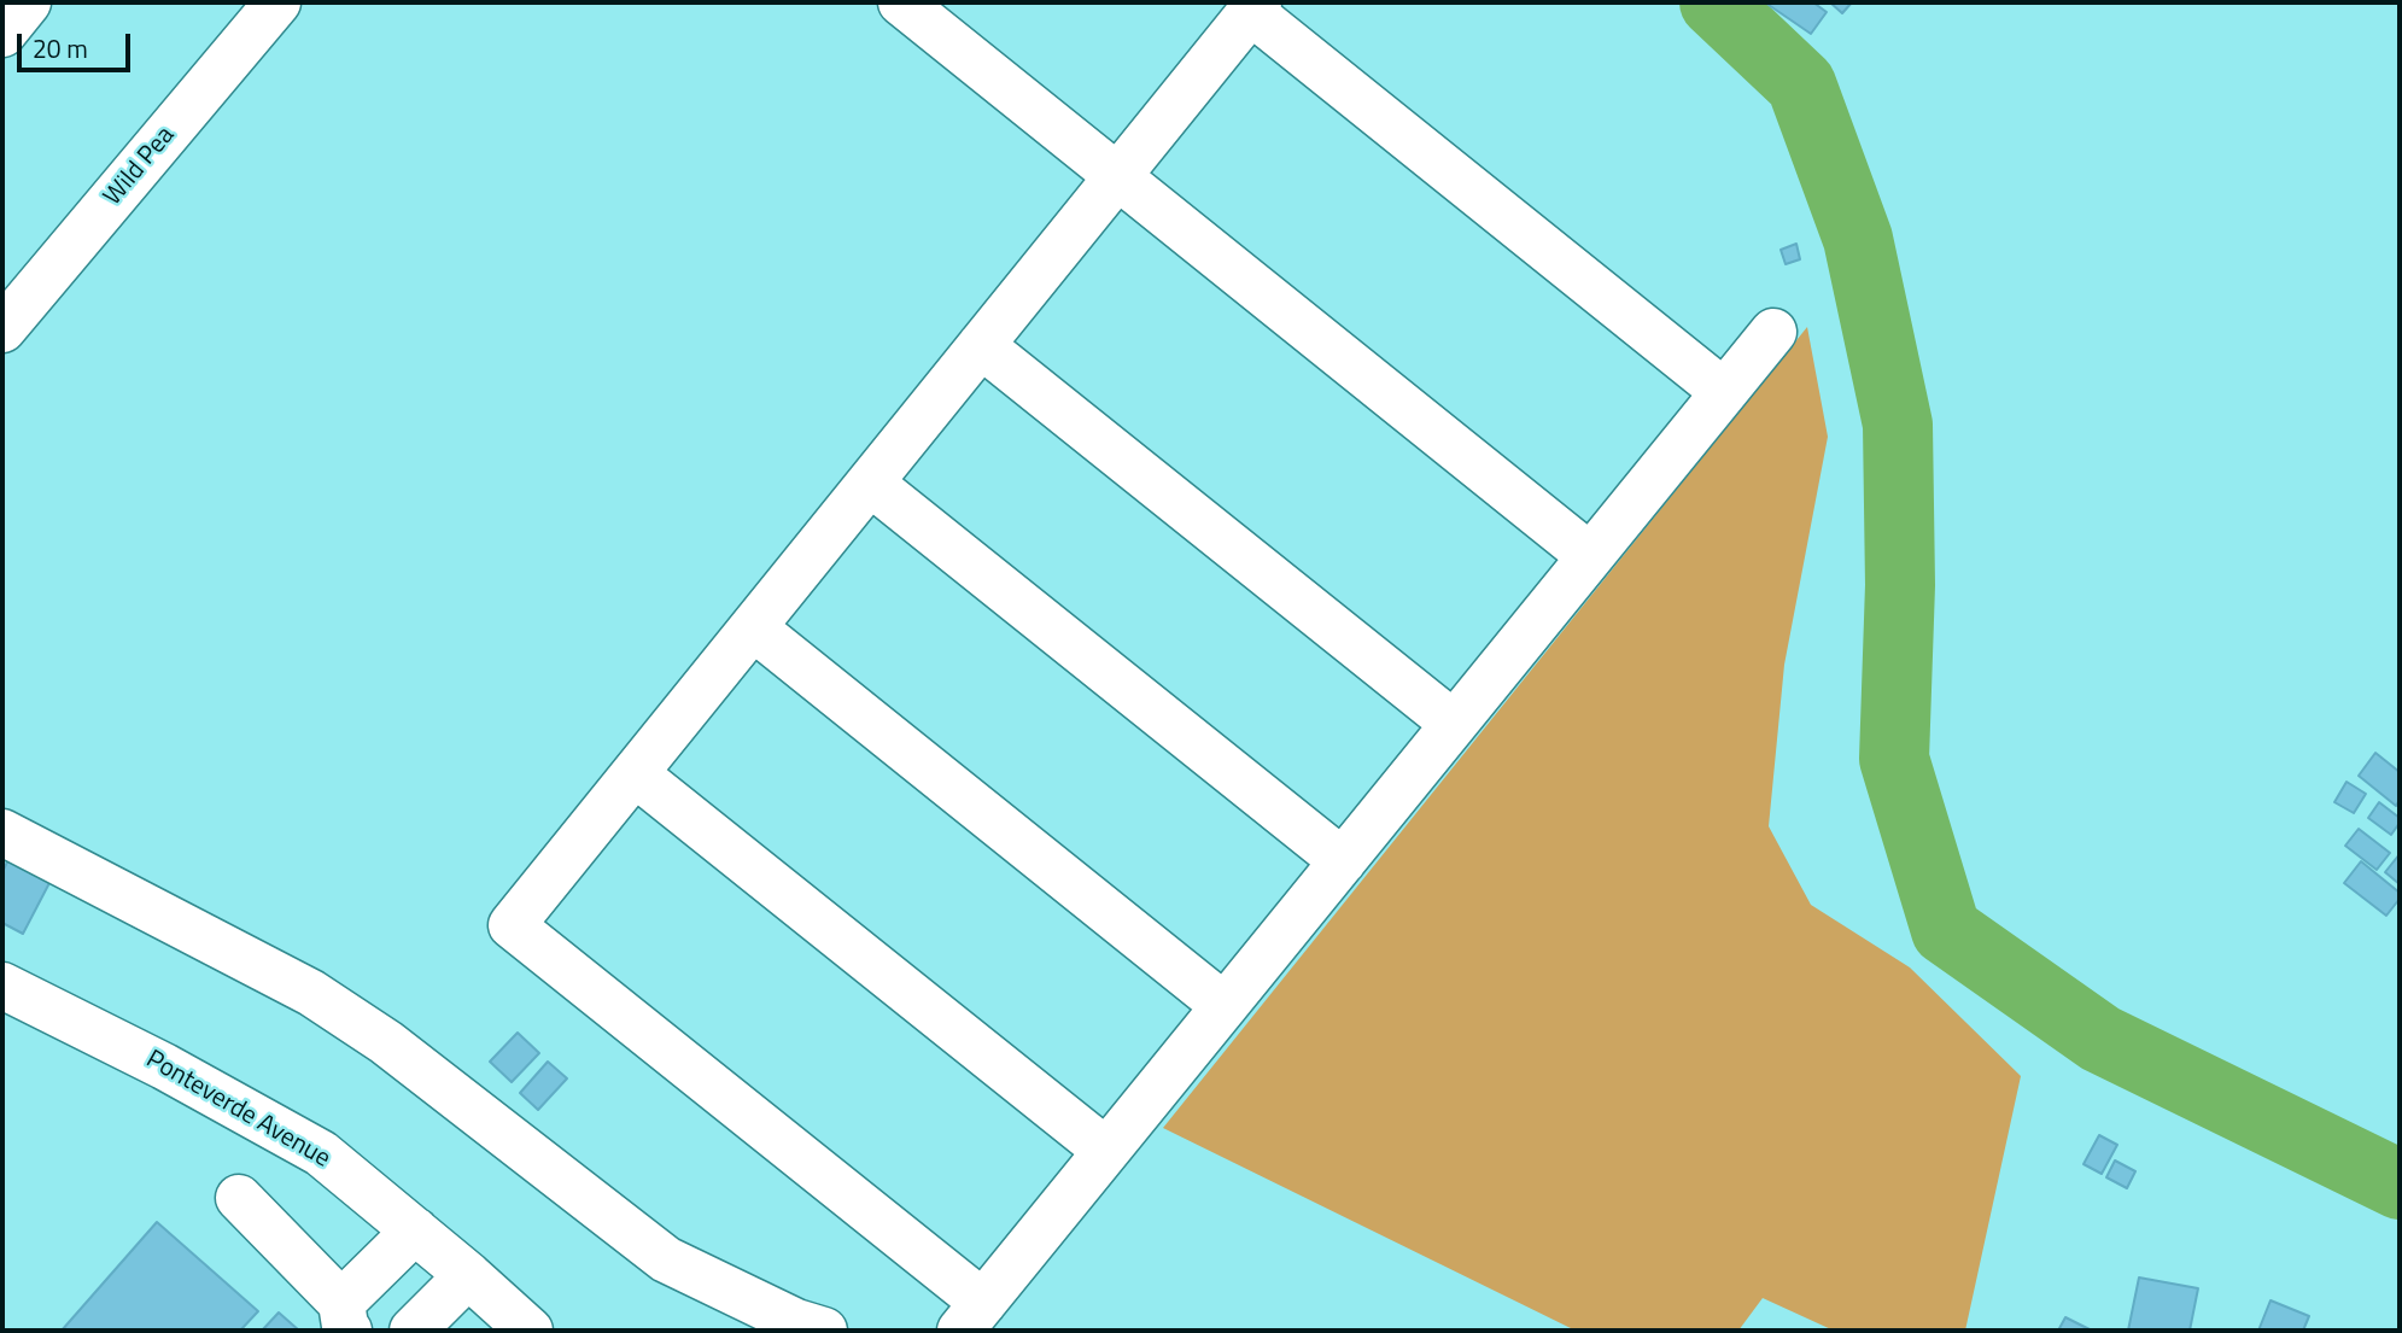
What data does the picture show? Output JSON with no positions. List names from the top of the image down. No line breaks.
{"streets":{"street":["Wild Pea","Ponteverde Avenue"]},"scale_bar":"20 m"}
